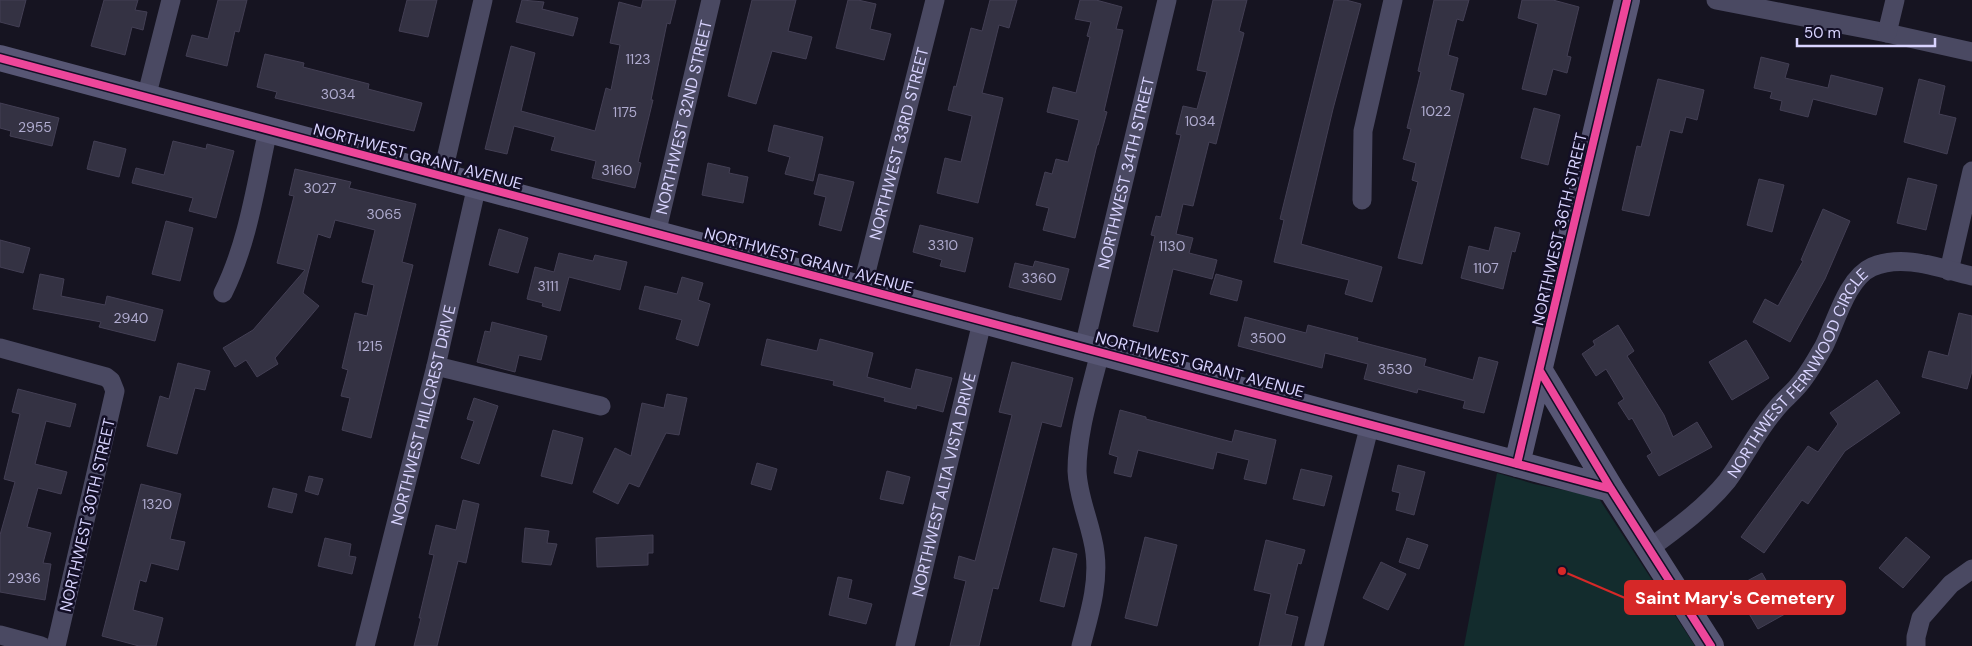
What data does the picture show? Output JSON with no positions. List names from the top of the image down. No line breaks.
{"streets":{"street":["NORTHWEST 32ND STREET","NORTHWEST 33RD STREET","NORTHWEST GRANT AVENUE","NORTHWEST 34TH STREET","NORTHWEST 36TH STREET","NORTHWEST FERNWOOD CIRCLE","NORTHWEST HILLCREST DRIVE","NORTHWEST ALTA VISTA DRIVE","NORTHWEST 30TH STREET"]},"crossings":[["NORTHWEST 32ND STREET","NORTHWEST GRANT AVENUE"],["NORTHWEST 33RD STREET","NORTHWEST GRANT AVENUE"],["NORTHWEST GRANT AVENUE","NORTHWEST 34TH STREET"],["NORTHWEST GRANT AVENUE","NORTHWEST 36TH STREET"],["NORTHWEST GRANT AVENUE","NORTHWEST HILLCREST DRIVE"],["NORTHWEST GRANT AVENUE","NORTHWEST ALTA VISTA DRIVE"]],"places":["Saint Mary's Cemetery"],"house_numbers":["1123","3034","1022","1175","1034","2955","3160","3027","3065","3310","1130","1107","3360","3111","2940","3500","1215","3530","1320","2936"],"scale_bar":"50 m"}
